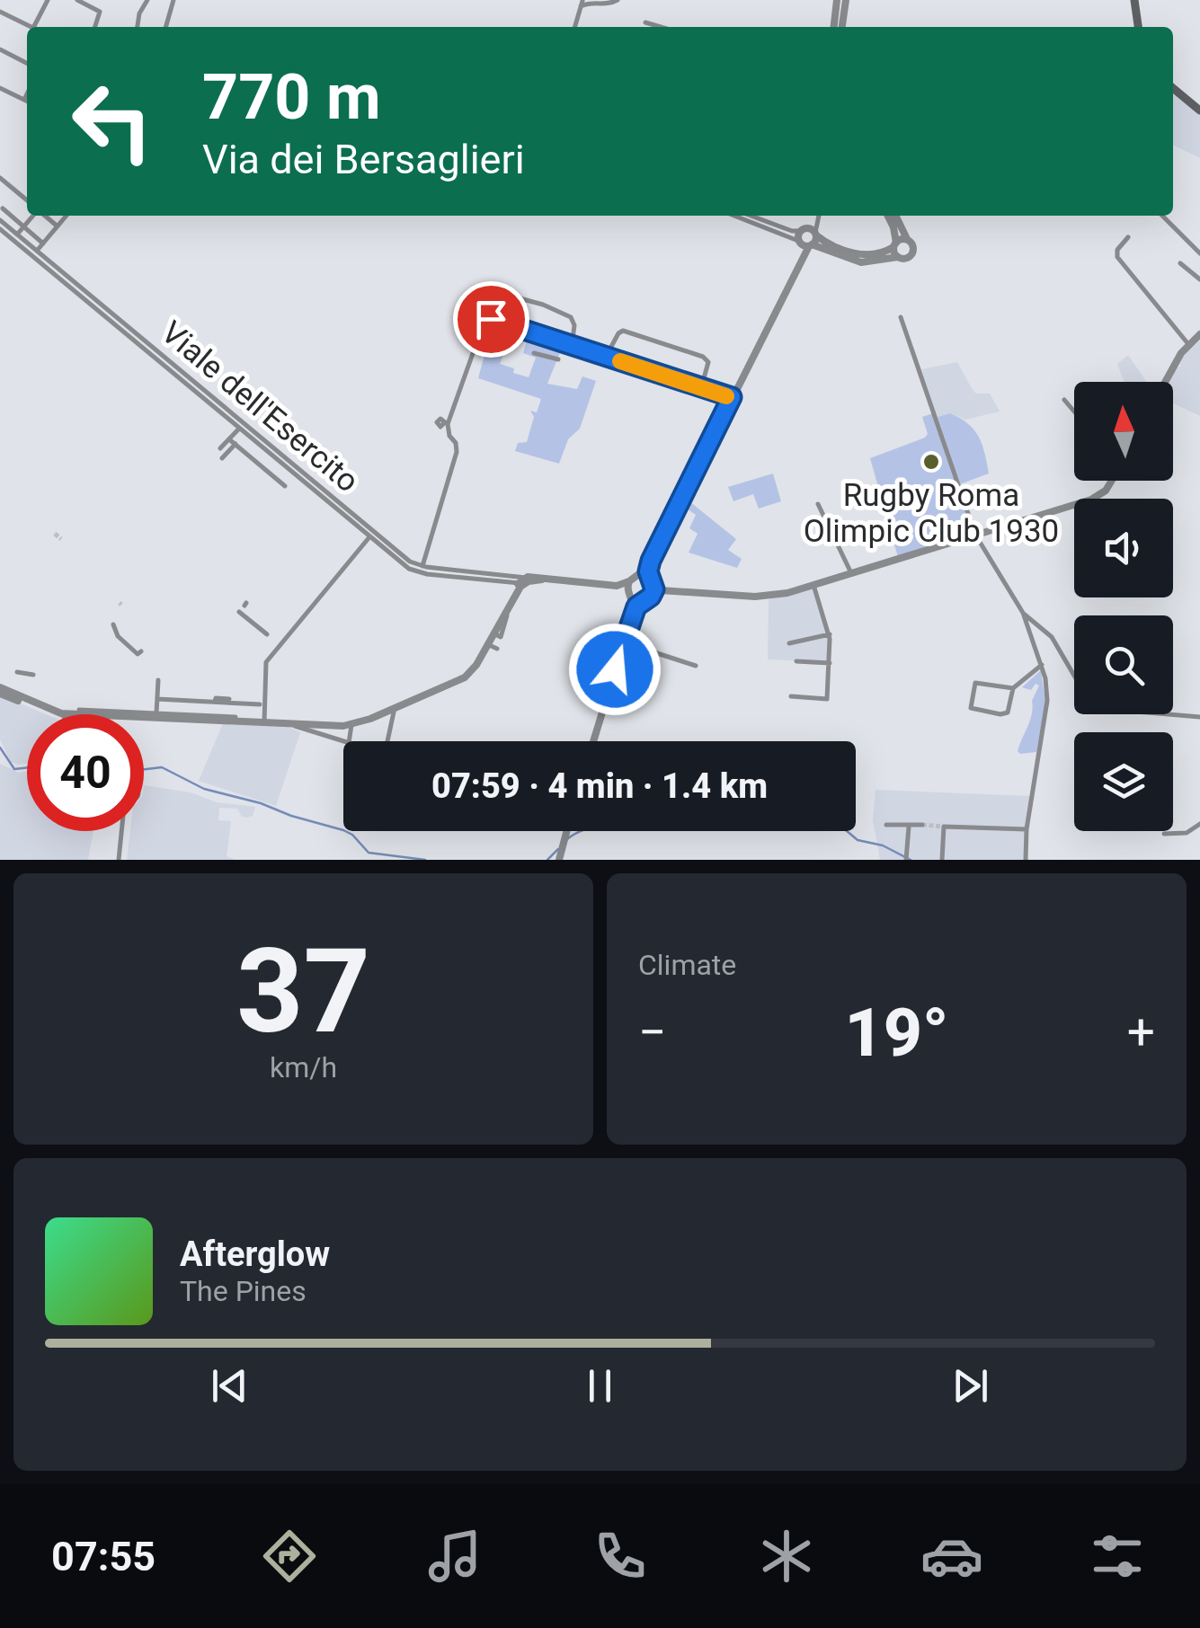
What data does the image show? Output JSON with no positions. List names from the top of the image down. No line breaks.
{"streets":{"street":["Viale dell'Esercito"]},"places":["Rugby Roma Olimpic Club 1930"],"north":"top","page":{"turn":["770 m","Via dei Bersaglieri"],"limit":"40","trip":"07:59 · 4 min · 1.4 km","tile":[["37","km/h"],"Climate"],"heat":["−","19°","+"],"song":["Afterglow","The Pines"],"tabs":"07:55"}}
